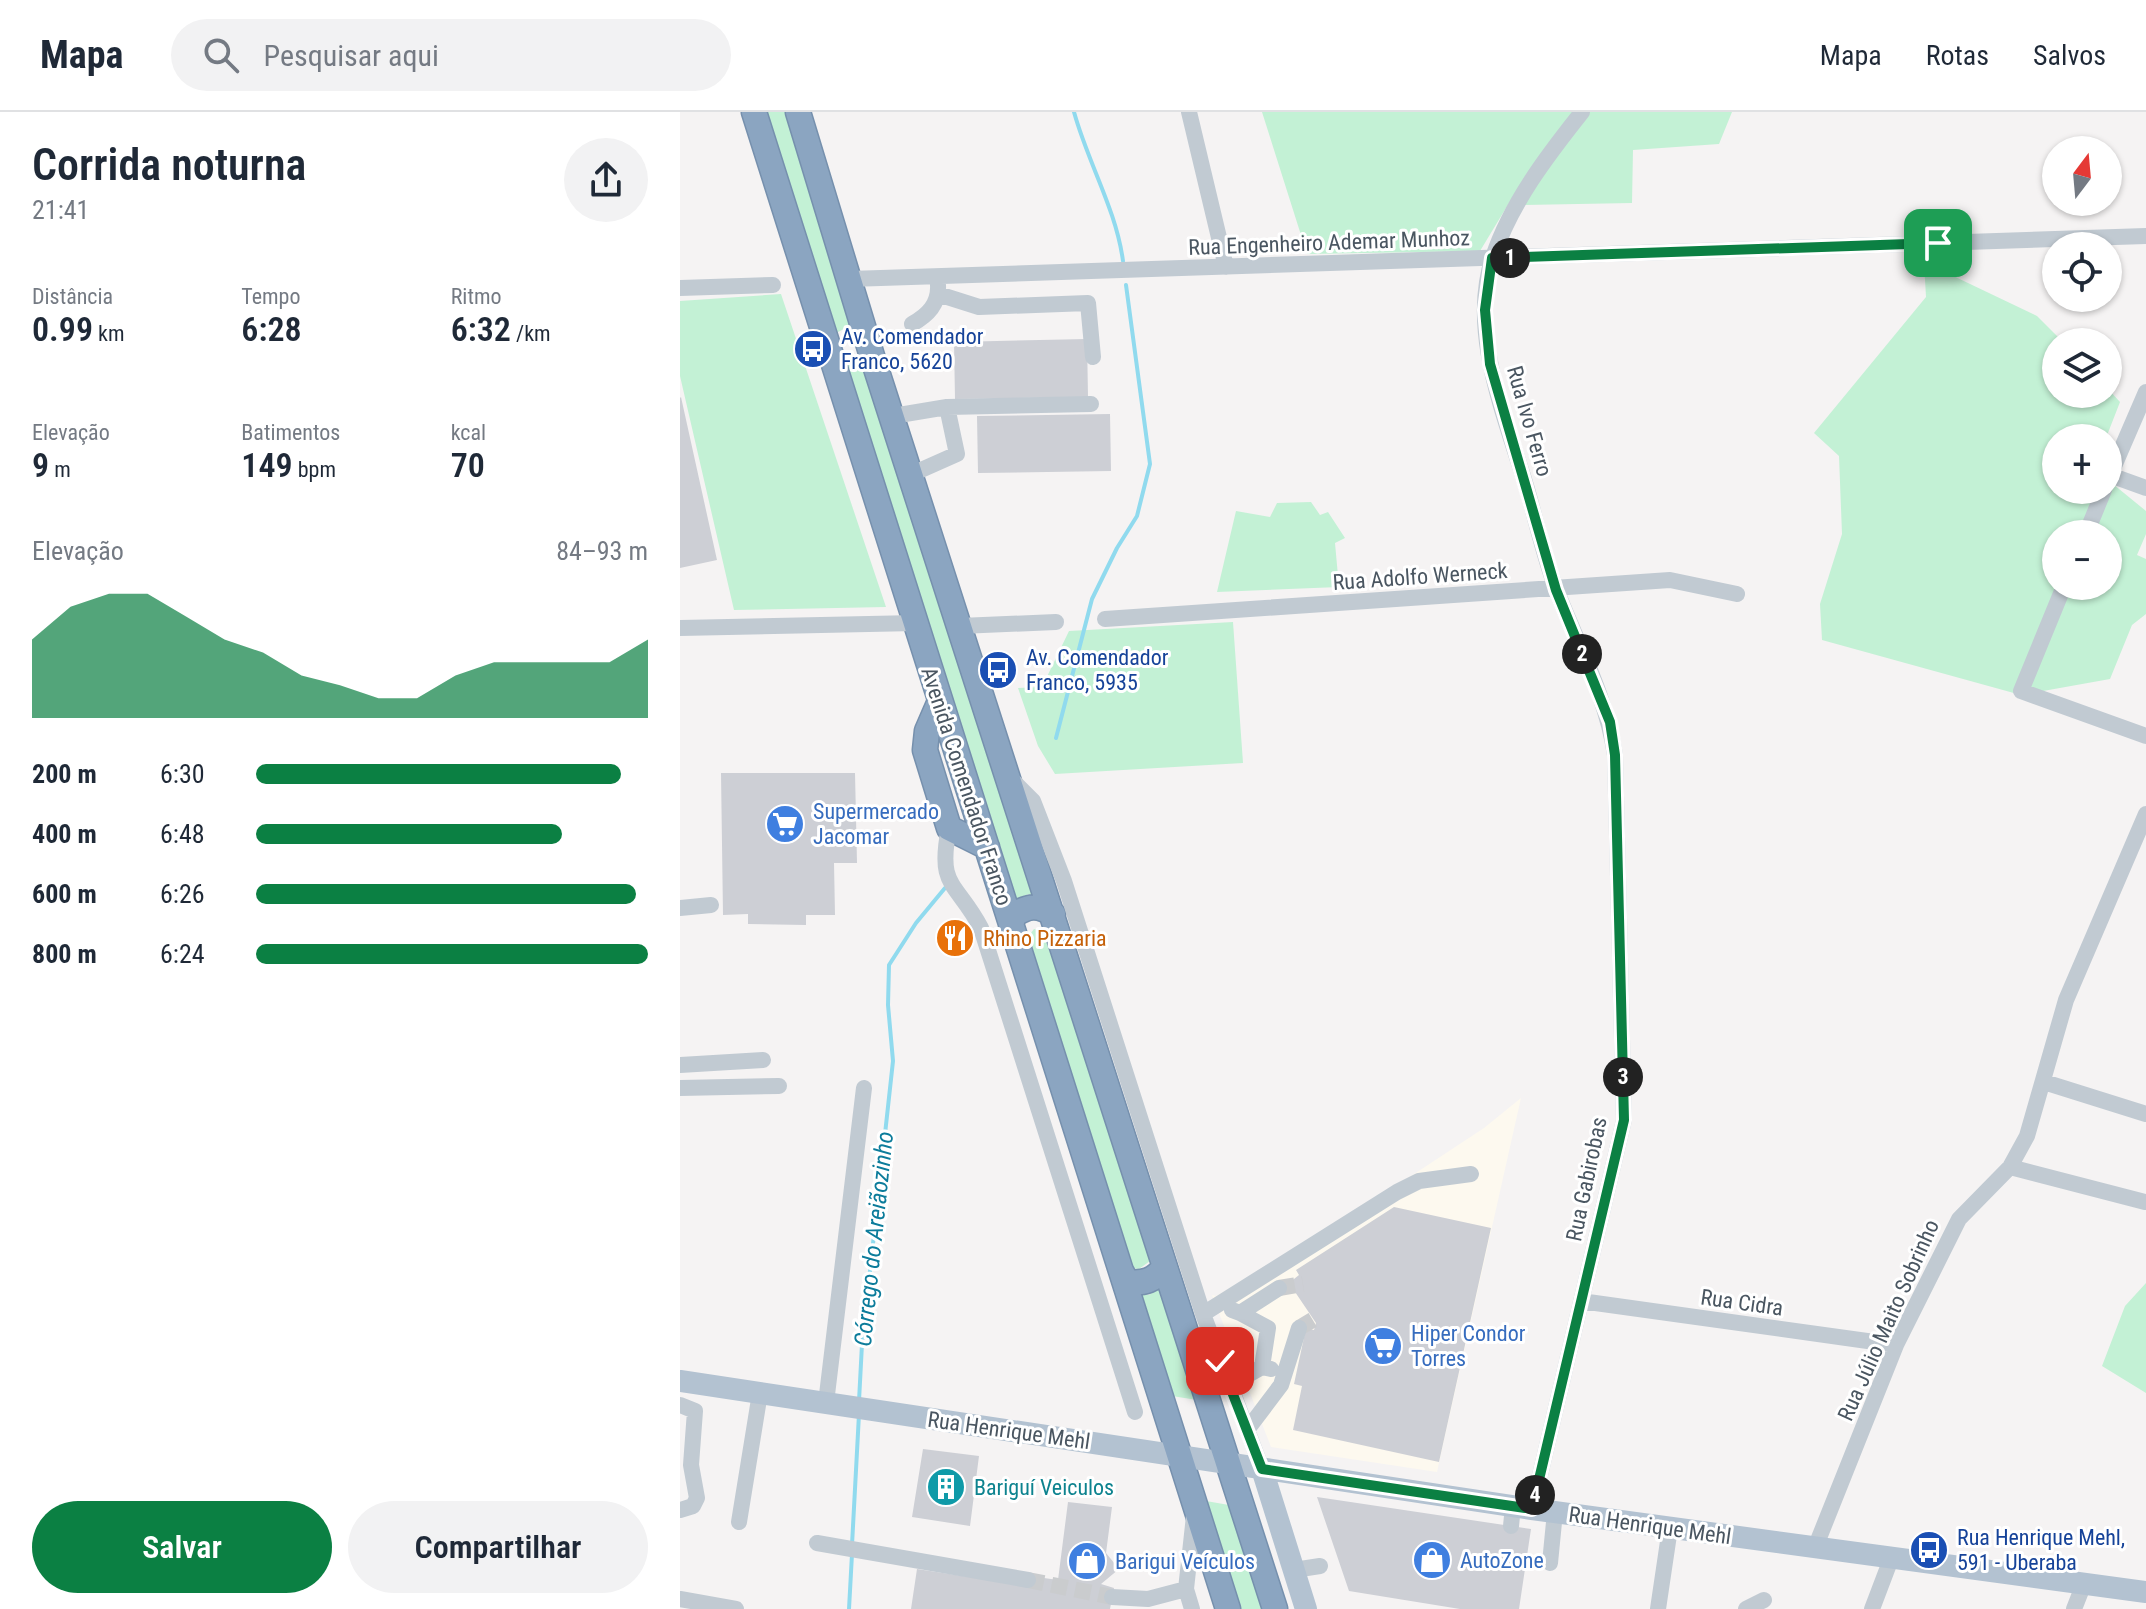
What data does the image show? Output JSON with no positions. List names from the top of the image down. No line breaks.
{"streets":{"highway":["Avenida Comendador Franco"],"main road":["Rua Henrique Mehl"],"street":["Rua Engenheiro Ademar Munhoz","Rua Ivo Ferro","Rua Adolfo Werneck","Rua Gabirobas","Rua Cidra","Rua Júlio Maito Sobrinho"]},"crossings":[["Rua Engenheiro Ademar Munhoz","Rua Ivo Ferro"],["Rua Engenheiro Ademar Munhoz","Avenida Comendador Franco"],["Rua Ivo Ferro","Rua Adolfo Werneck"],["Rua Ivo Ferro","Rua Gabirobas"],["Avenida Comendador Franco","Rua Henrique Mehl"],["Rua Gabirobas","Rua Cidra"],["Rua Gabirobas","Rua Henrique Mehl"],["Rua Cidra","Rua Júlio Maito Sobrinho"],["Rua Júlio Maito Sobrinho","Rua Henrique Mehl"]],"water":["Córrego do Areiãozinho"],"places":{"bus stop":["Av. Comendador Franco, 5620","Av. Comendador Franco, 5935","Rua Henrique Mehl, 591 - Uberaba"],"supermarket":["Supermercado Jacomar","Hiper Condor Torres"],"restaurant":["Rhino Pizzaria"],"building":["Bariguí Veiculos"],"shop":["AutoZone","Barigui Veículos"]},"north":"top","page":{"header":"Mapa","search":"Pesquisar aqui","nav":["Mapa","Rotas","Salvos"],"heading":["Corrida noturna","21:41"],"map_buttons":["+","−"],"pins":["1","2","3","4"],"stats":[["Distância","0.99 km"],["Tempo","6:28"],["Ritmo","6:32 /km"],["Elevação","9 m"],["Batimentos","149 bpm"],["kcal","70"]],"chart":["Elevação","84–93 m"],"list":[{"name":"200 m","note":"6:30"},{"name":"400 m","note":"6:48"},{"name":"600 m","note":"6:26"},{"name":"800 m","note":"6:24"}],"buttons":["Salvar","Compartilhar"]}}
